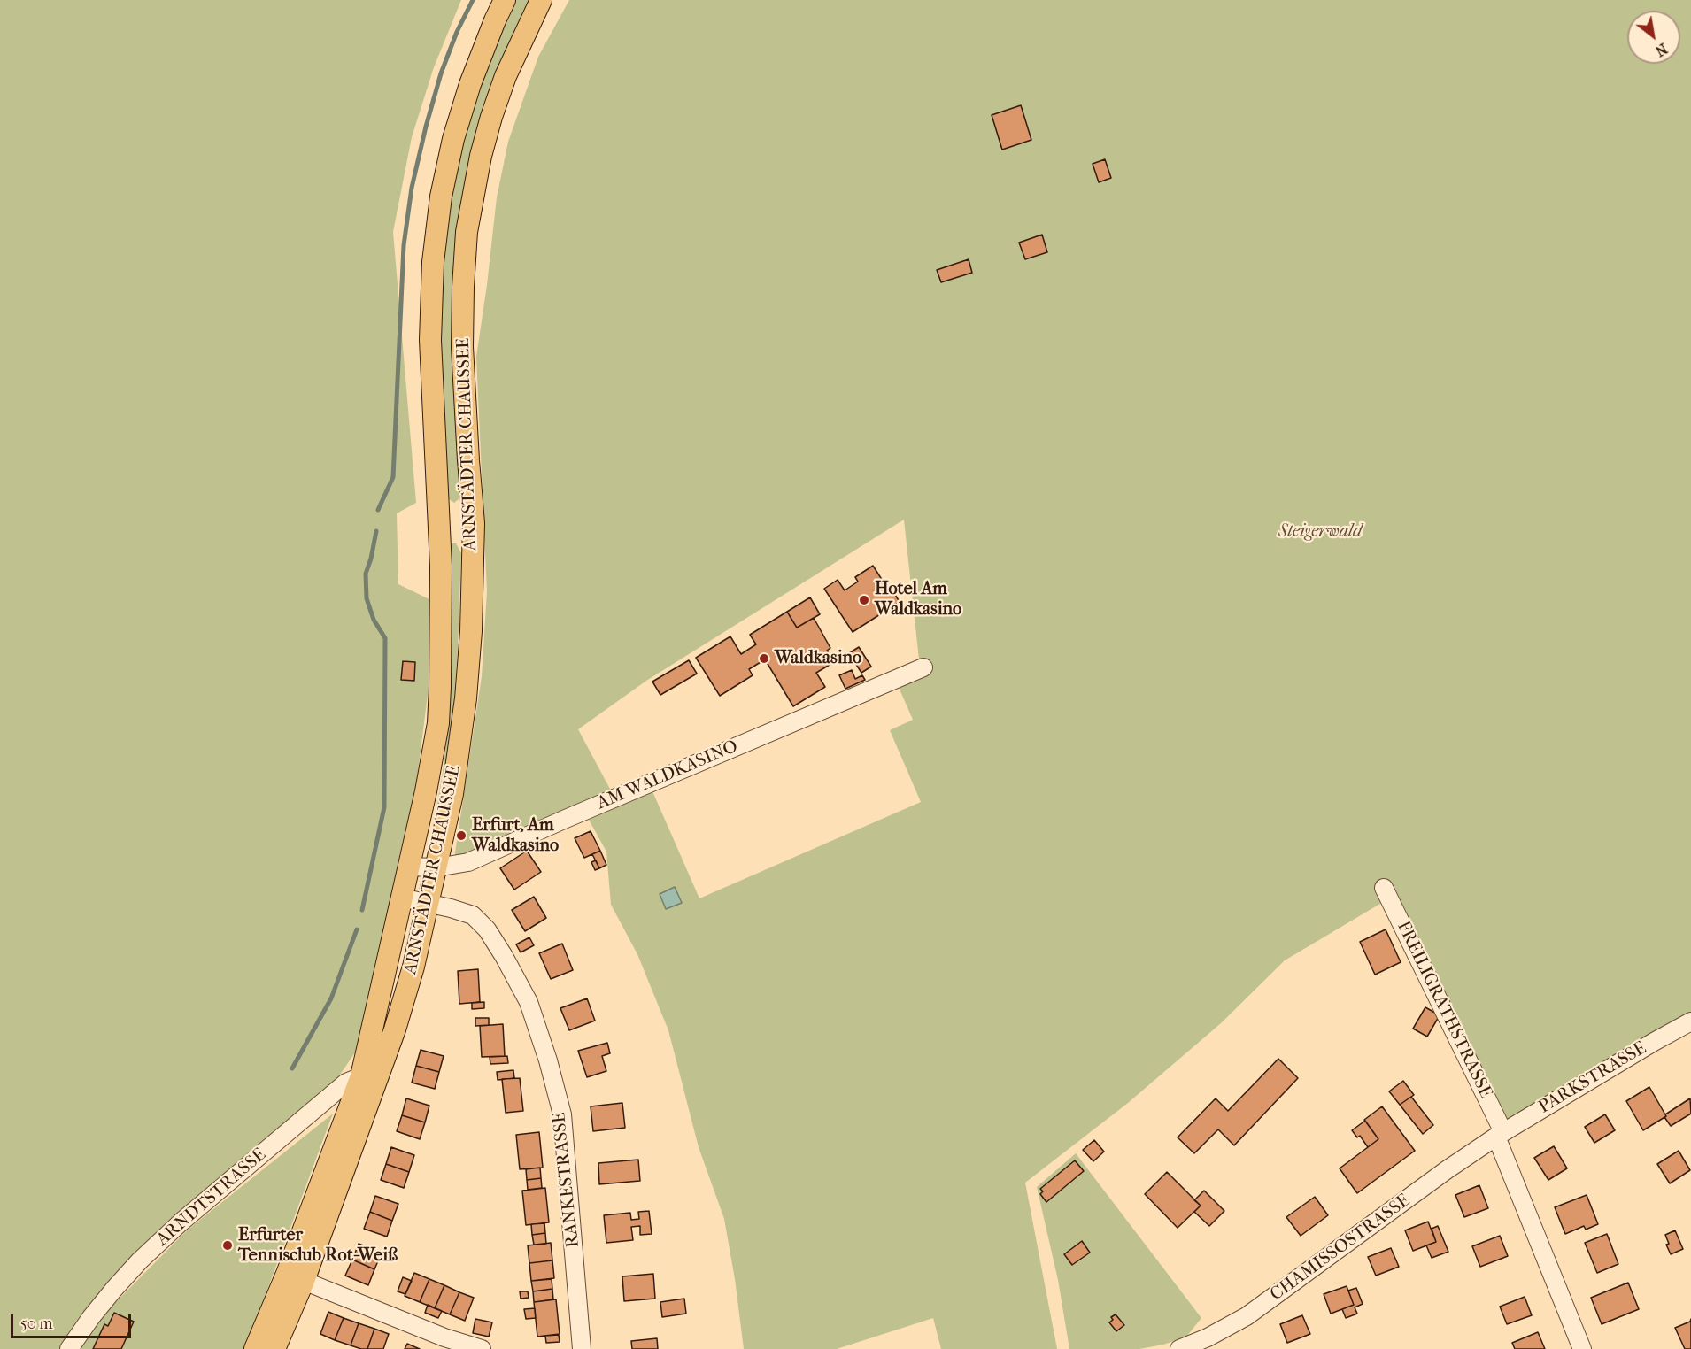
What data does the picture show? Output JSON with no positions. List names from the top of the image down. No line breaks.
{"streets":{"main road":["ARNSTÄDTER CHAUSSEE"],"street":["AM WALDKASINO","FREILIGRATHSTRASSE","PARKSTRASSE","RANKESTRASSE","ARNDTSTRASSE","CHAMISSOSTRASSE"]},"crossings":[["ARNSTÄDTER CHAUSSEE","AM WALDKASINO"],["ARNSTÄDTER CHAUSSEE","RANKESTRASSE"],["ARNSTÄDTER CHAUSSEE","ARNDTSTRASSE"],["FREILIGRATHSTRASSE","PARKSTRASSE"],["FREILIGRATHSTRASSE","CHAMISSOSTRASSE"],["PARKSTRASSE","CHAMISSOSTRASSE"]],"parks":["Steigerwald"],"places":["Hotel Am Waldkasino","Waldkasino","Erfurt, Am Waldkasino","Erfurter Tennisclub Rot-Weiß"],"scale_bar":"50 m","north":"bottom right"}
